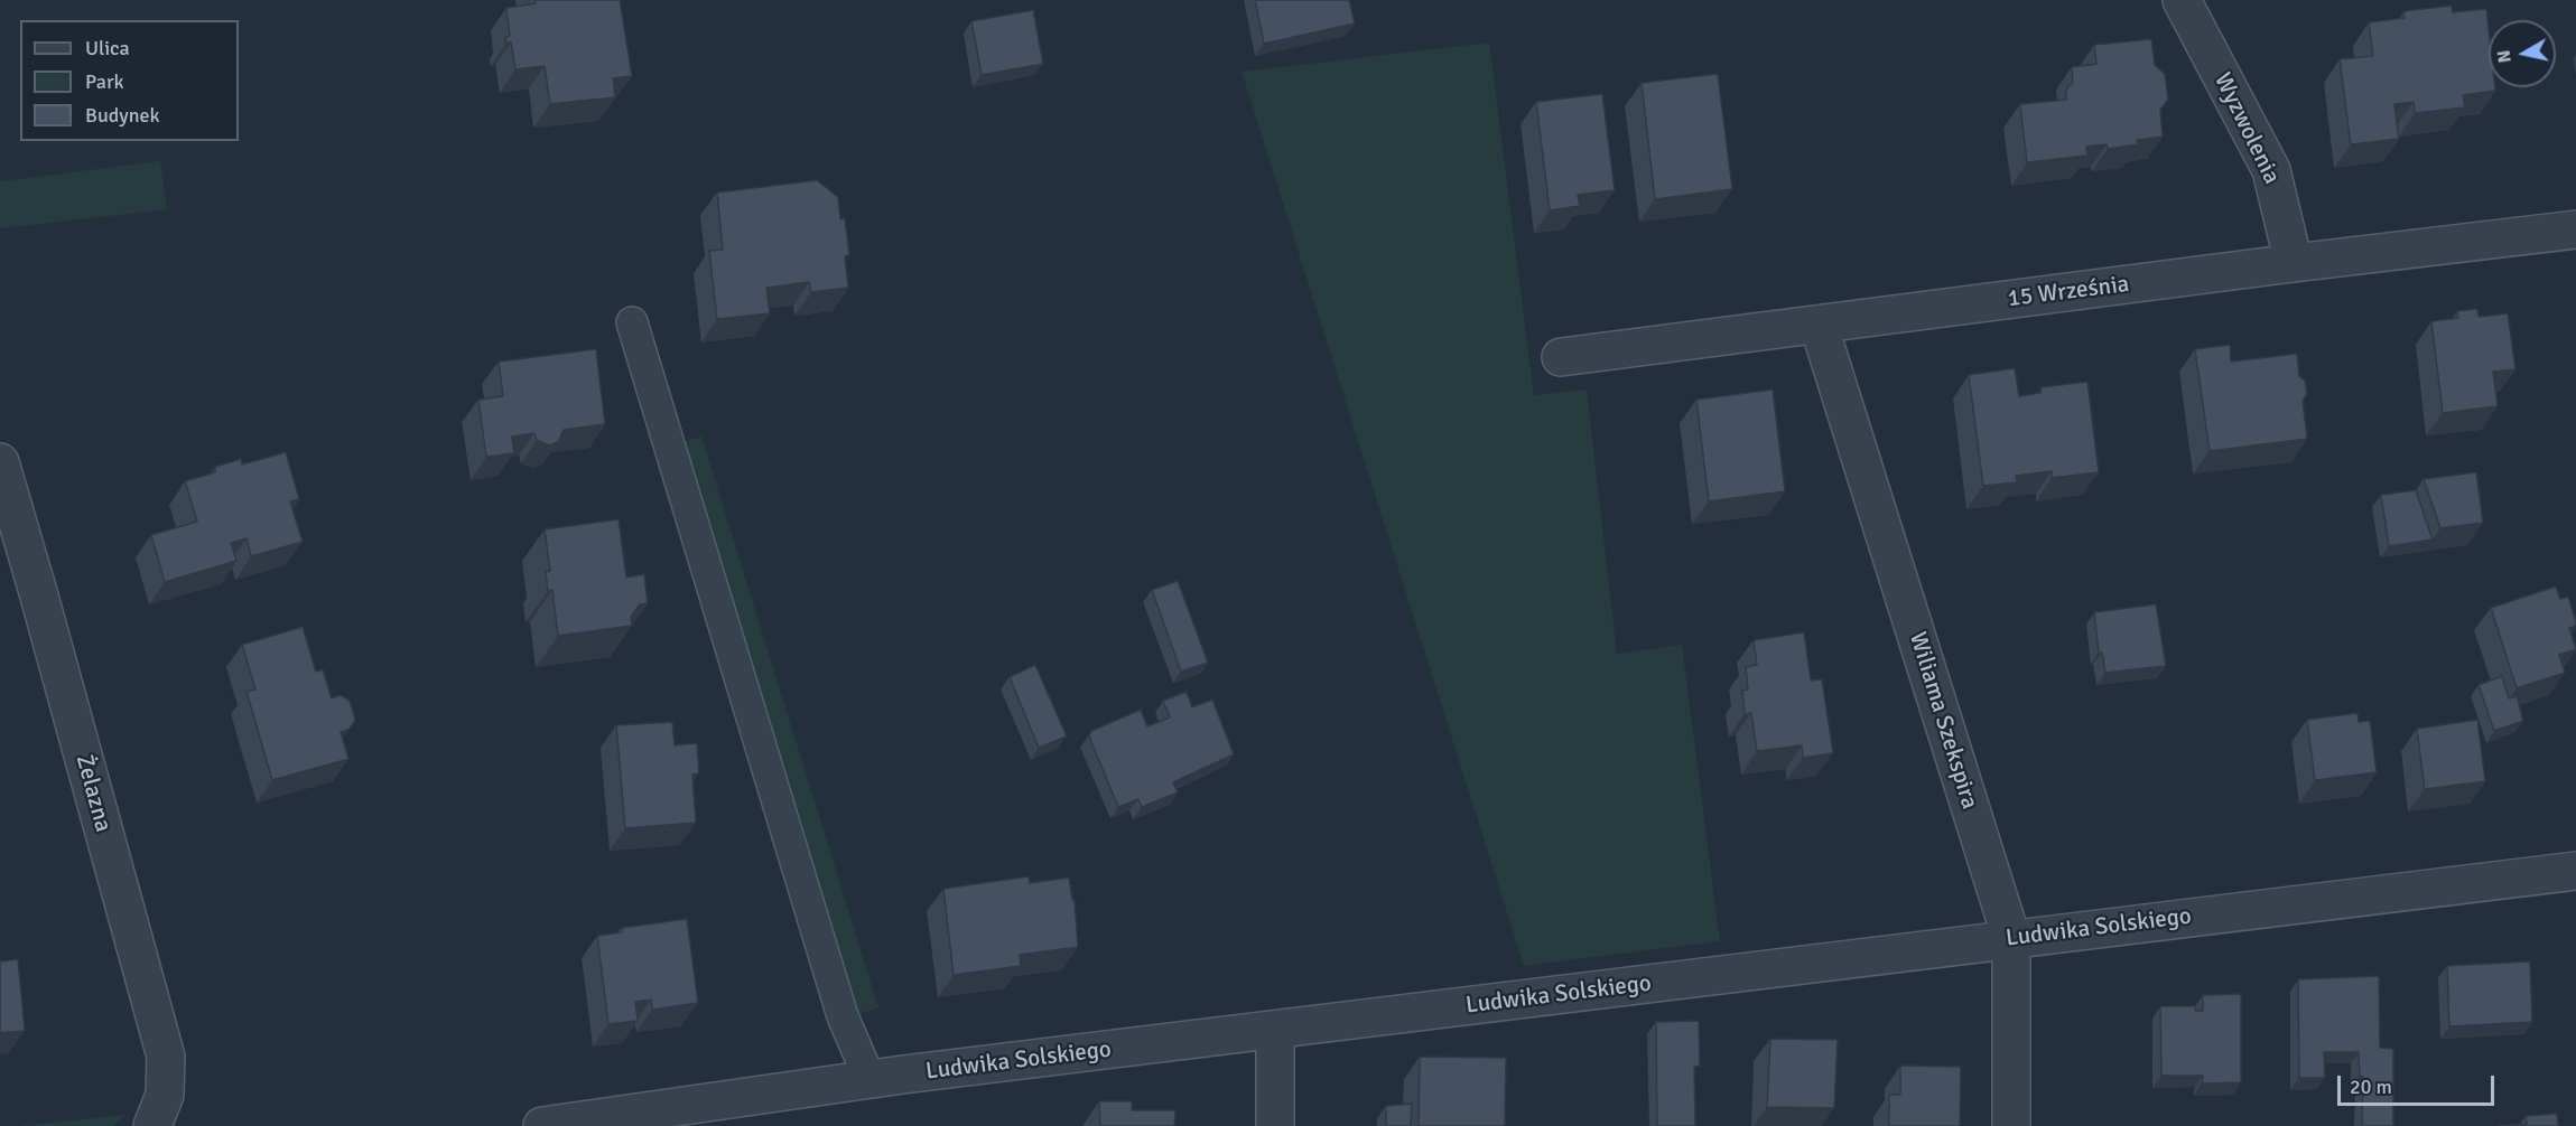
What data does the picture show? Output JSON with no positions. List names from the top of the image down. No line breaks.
{"streets":{"street":["Wyzwolenia","15 Września","Wiliama Szekspira","Żelazna","Ludwika Solskiego"]},"crossings":[["Wyzwolenia","15 Września"],["15 Września","Wiliama Szekspira"],["Wiliama Szekspira","Ludwika Solskiego"]],"legend":["Ulica","Park","Budynek"],"scale_bar":"20 m","north":"left"}
